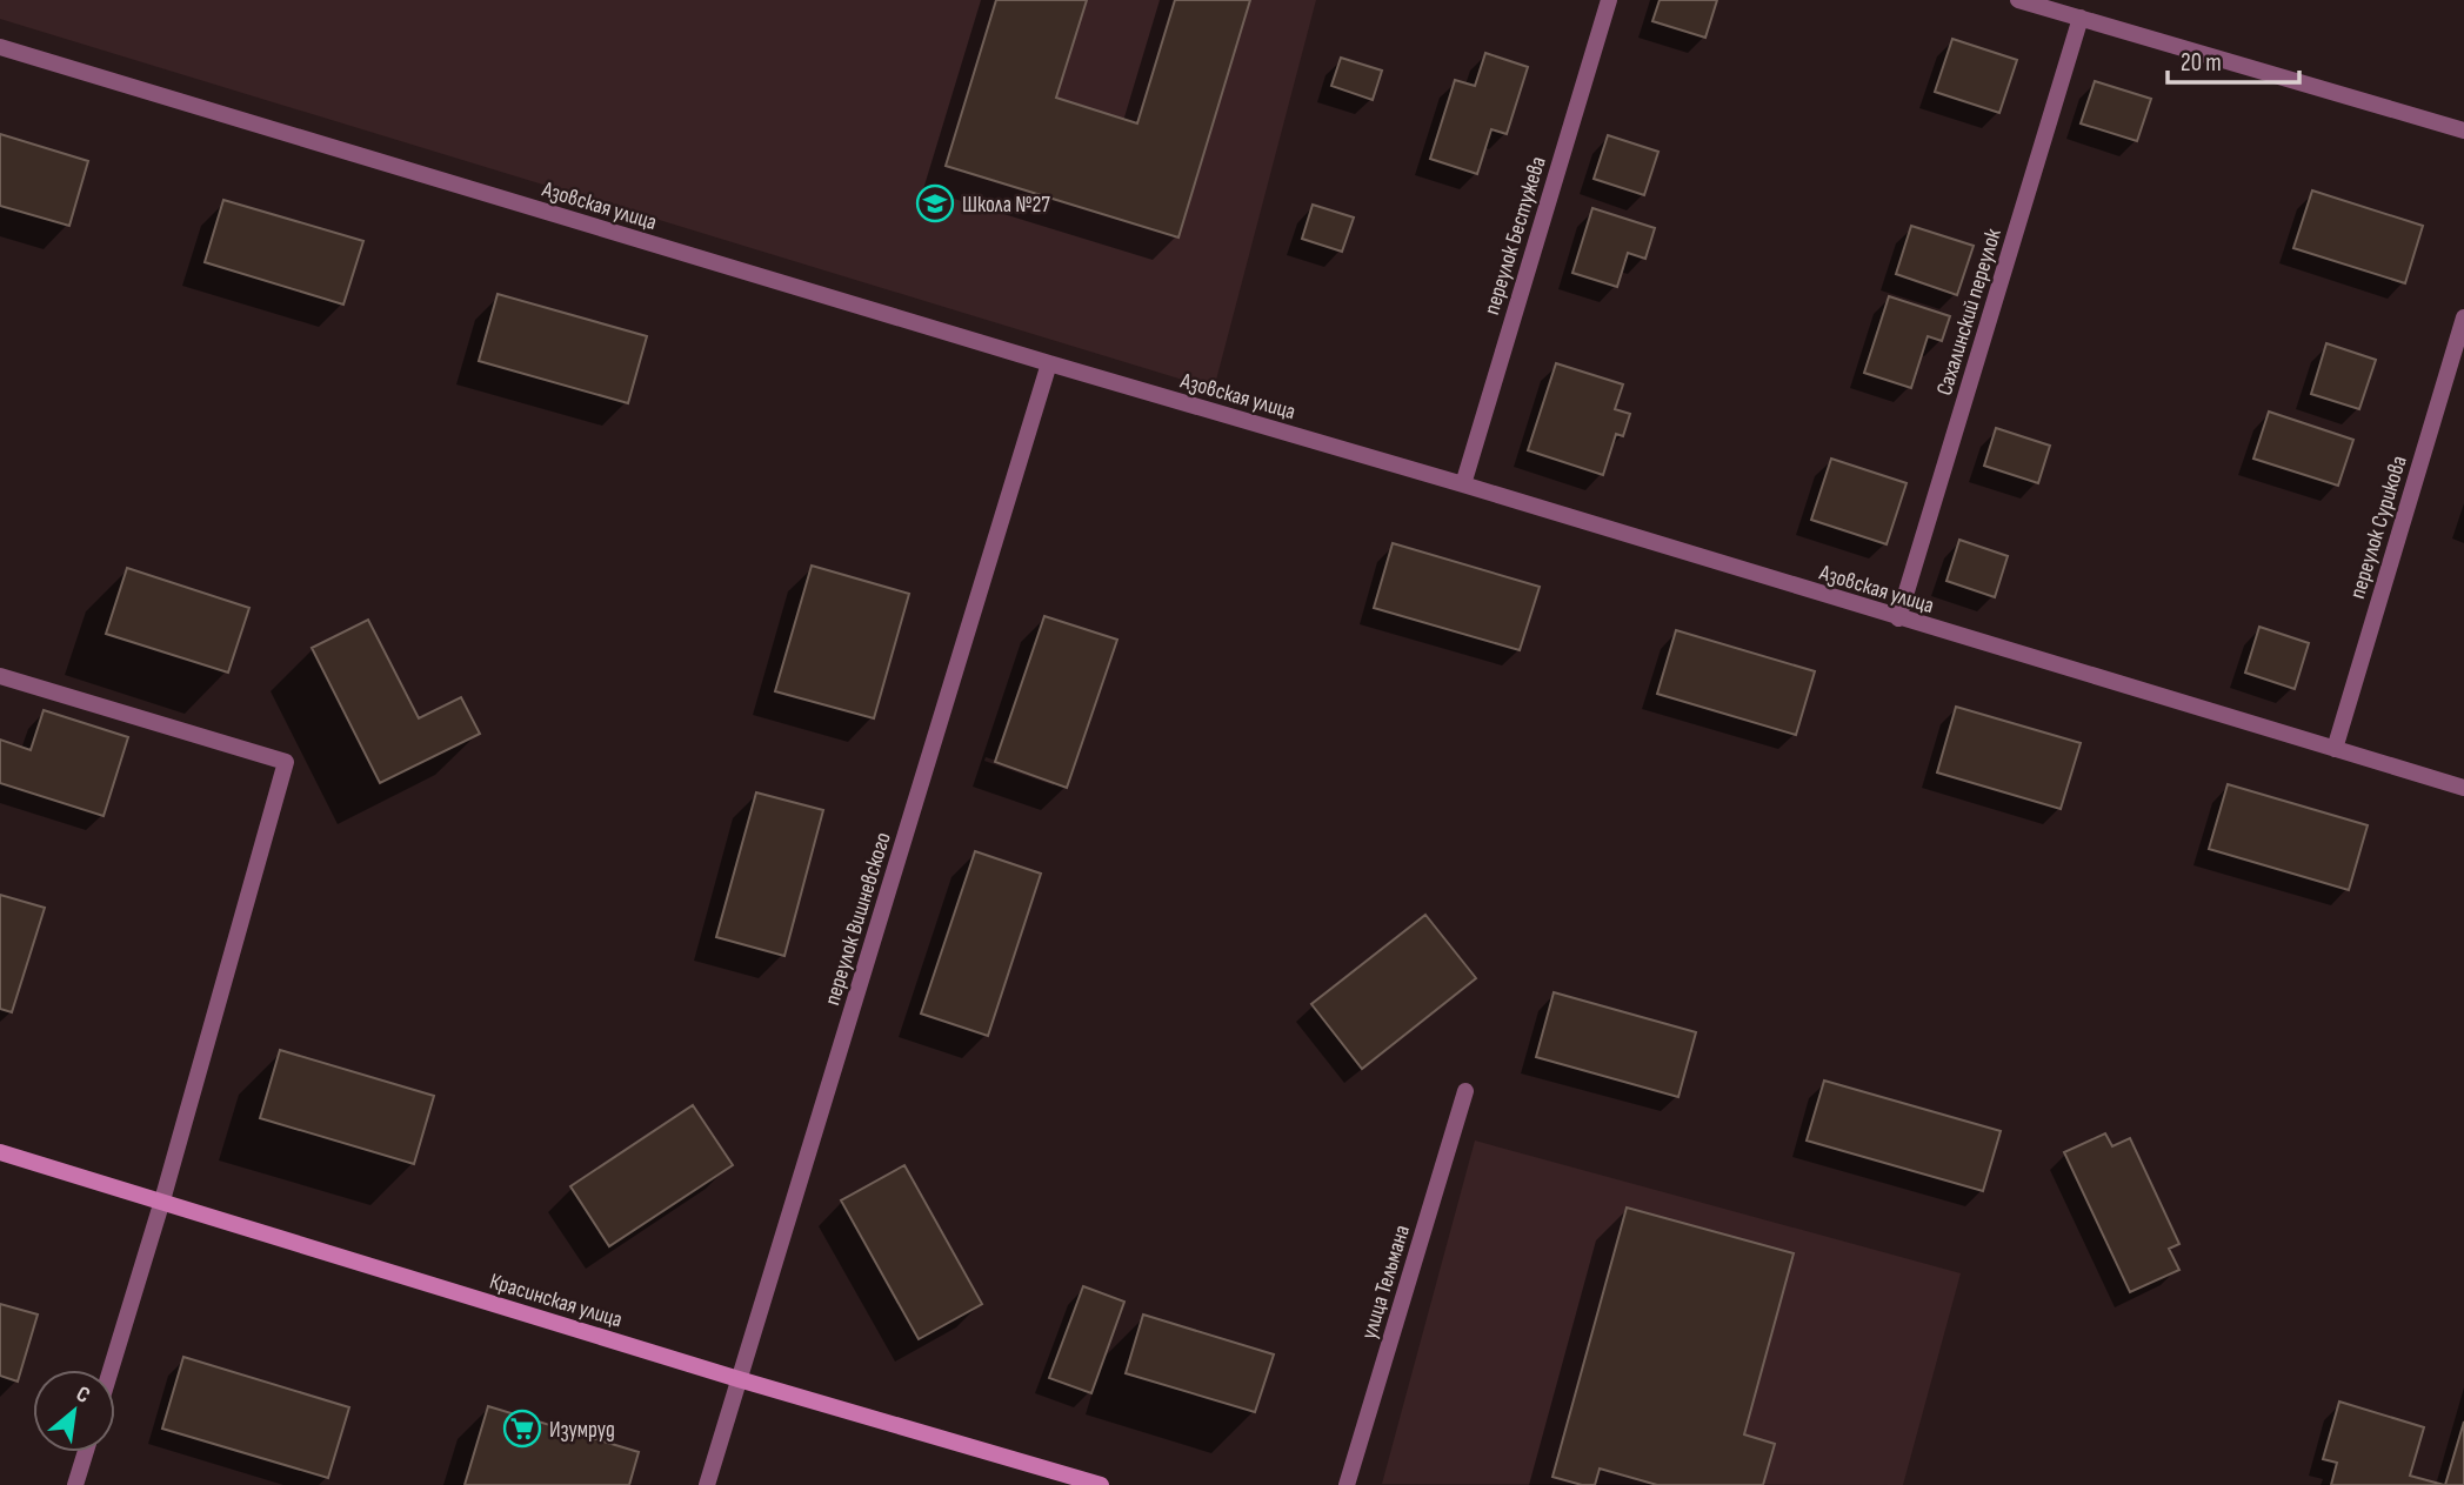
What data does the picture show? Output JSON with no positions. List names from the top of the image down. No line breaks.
{"streets":{"main road":["Красинская улица"],"street":["Азовская улица","переулок Бестужева","Сахалинский переулок","переулок Сурикова","переулок Вишневского","улица Тельмана"]},"crossings":[["Азовская улица","переулок Бестужева"],["Азовская улица","Сахалинский переулок"],["Азовская улица","переулок Сурикова"],["Азовская улица","переулок Вишневского"],["переулок Вишневского","Красинская улица"]],"places":{"school or university":["Школа №27"],"supermarket":["Изумруд"]},"scale_bar":"20 m","north":"top right"}
